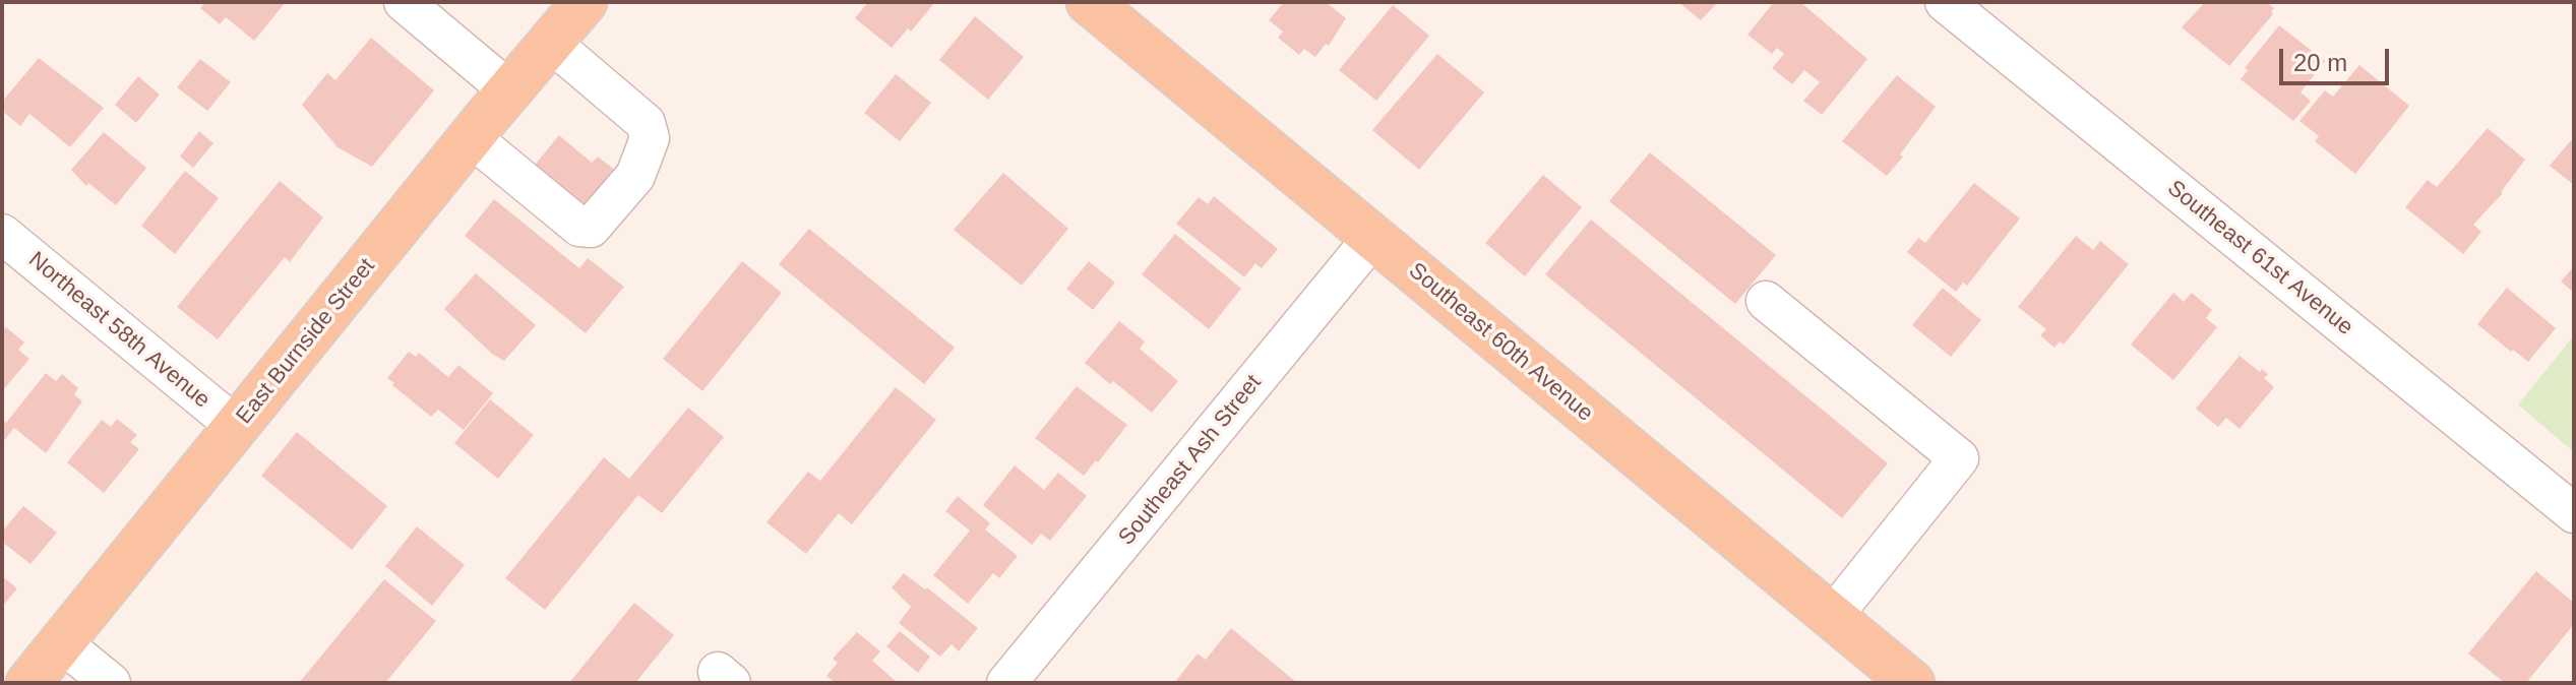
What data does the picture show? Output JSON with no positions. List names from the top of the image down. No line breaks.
{"streets":{"main road":["East Burnside Street","Southeast 60th Avenue"],"street":["Southeast 61st Avenue","Northeast 58th Avenue","Southeast Ash Street"]},"crossings":[["Northeast 58th Avenue","East Burnside Street"],["Southeast 60th Avenue","Southeast Ash Street"]],"scale_bar":"20 m"}
